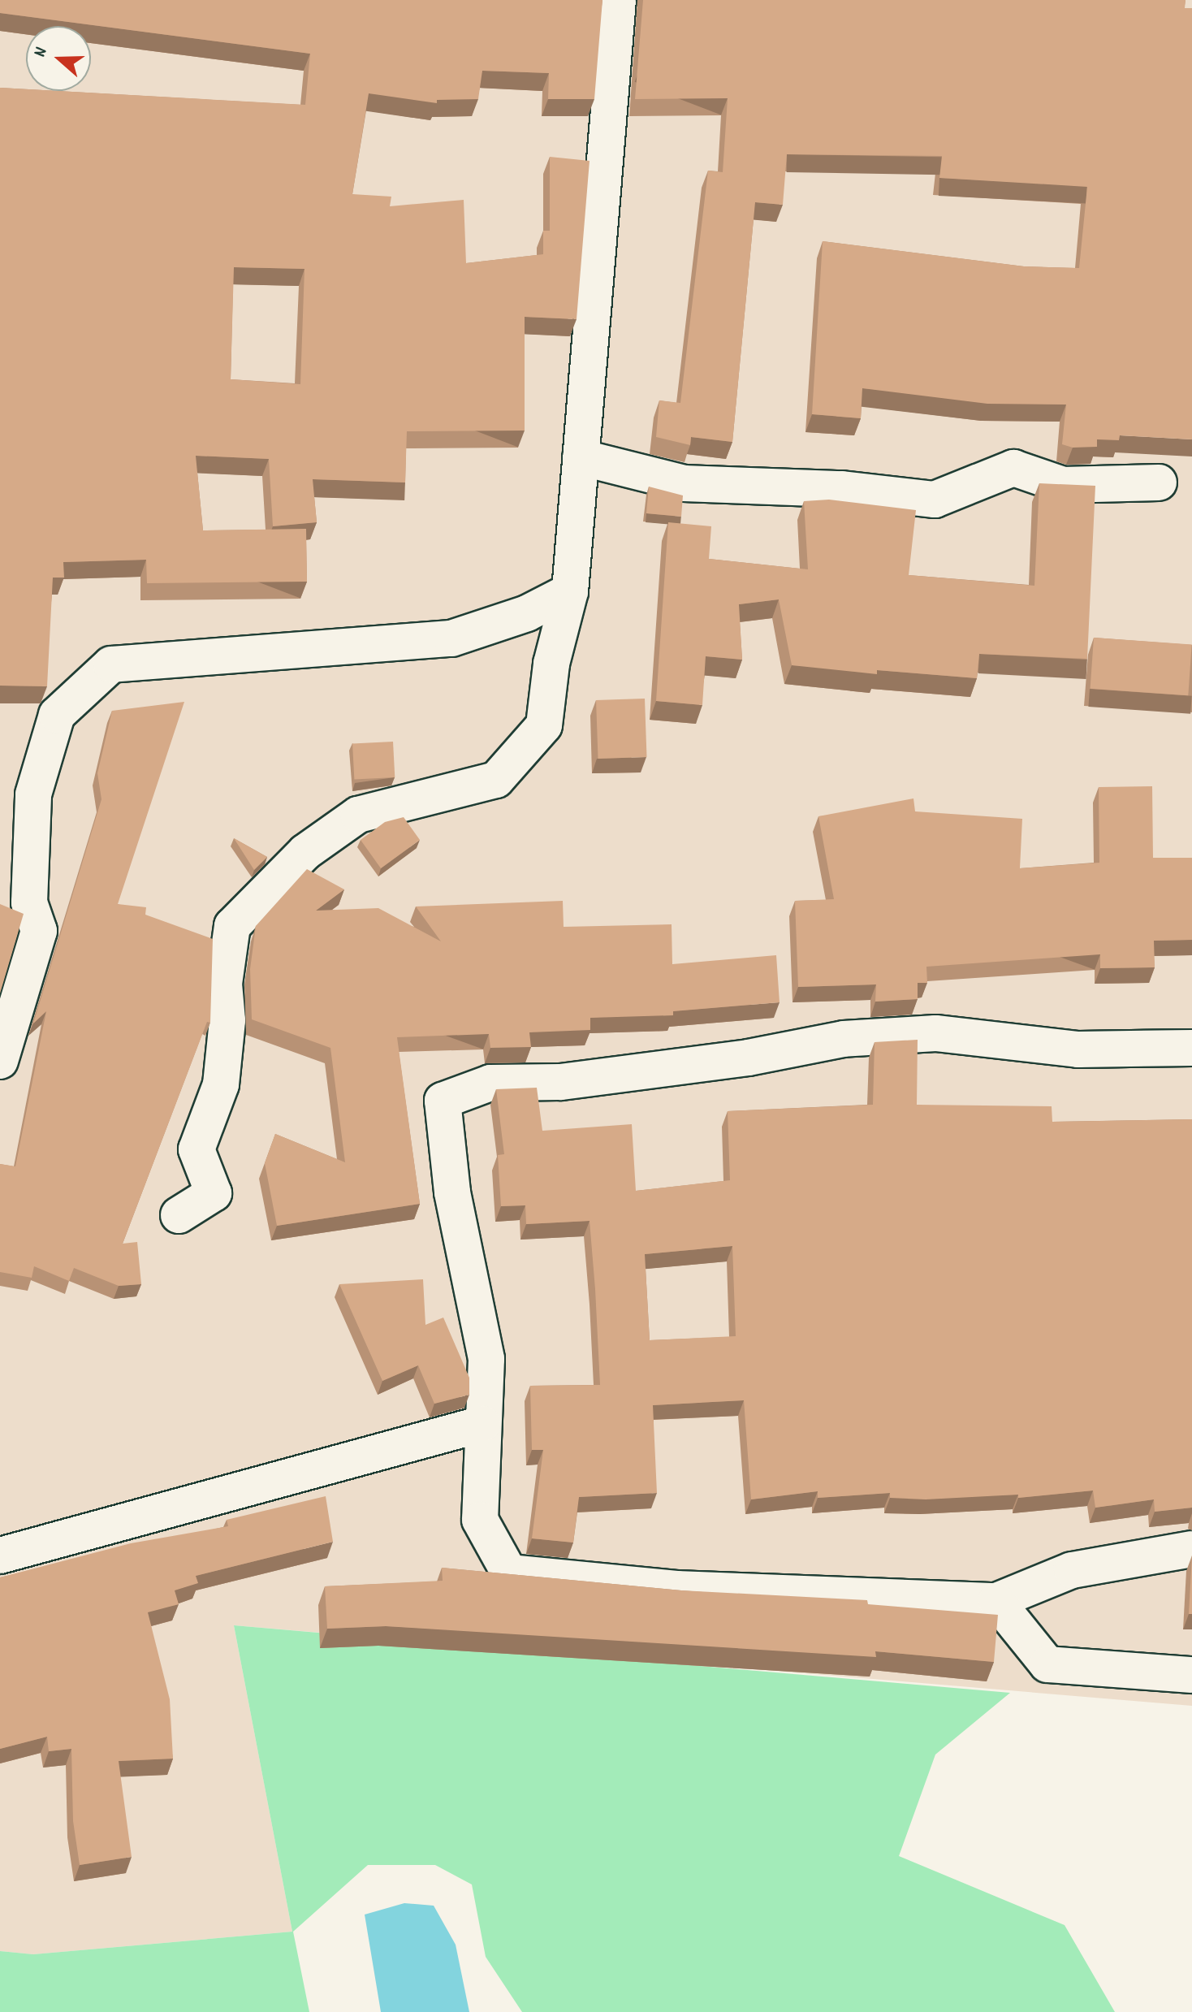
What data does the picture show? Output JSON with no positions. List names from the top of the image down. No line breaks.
{"north":"left"}
